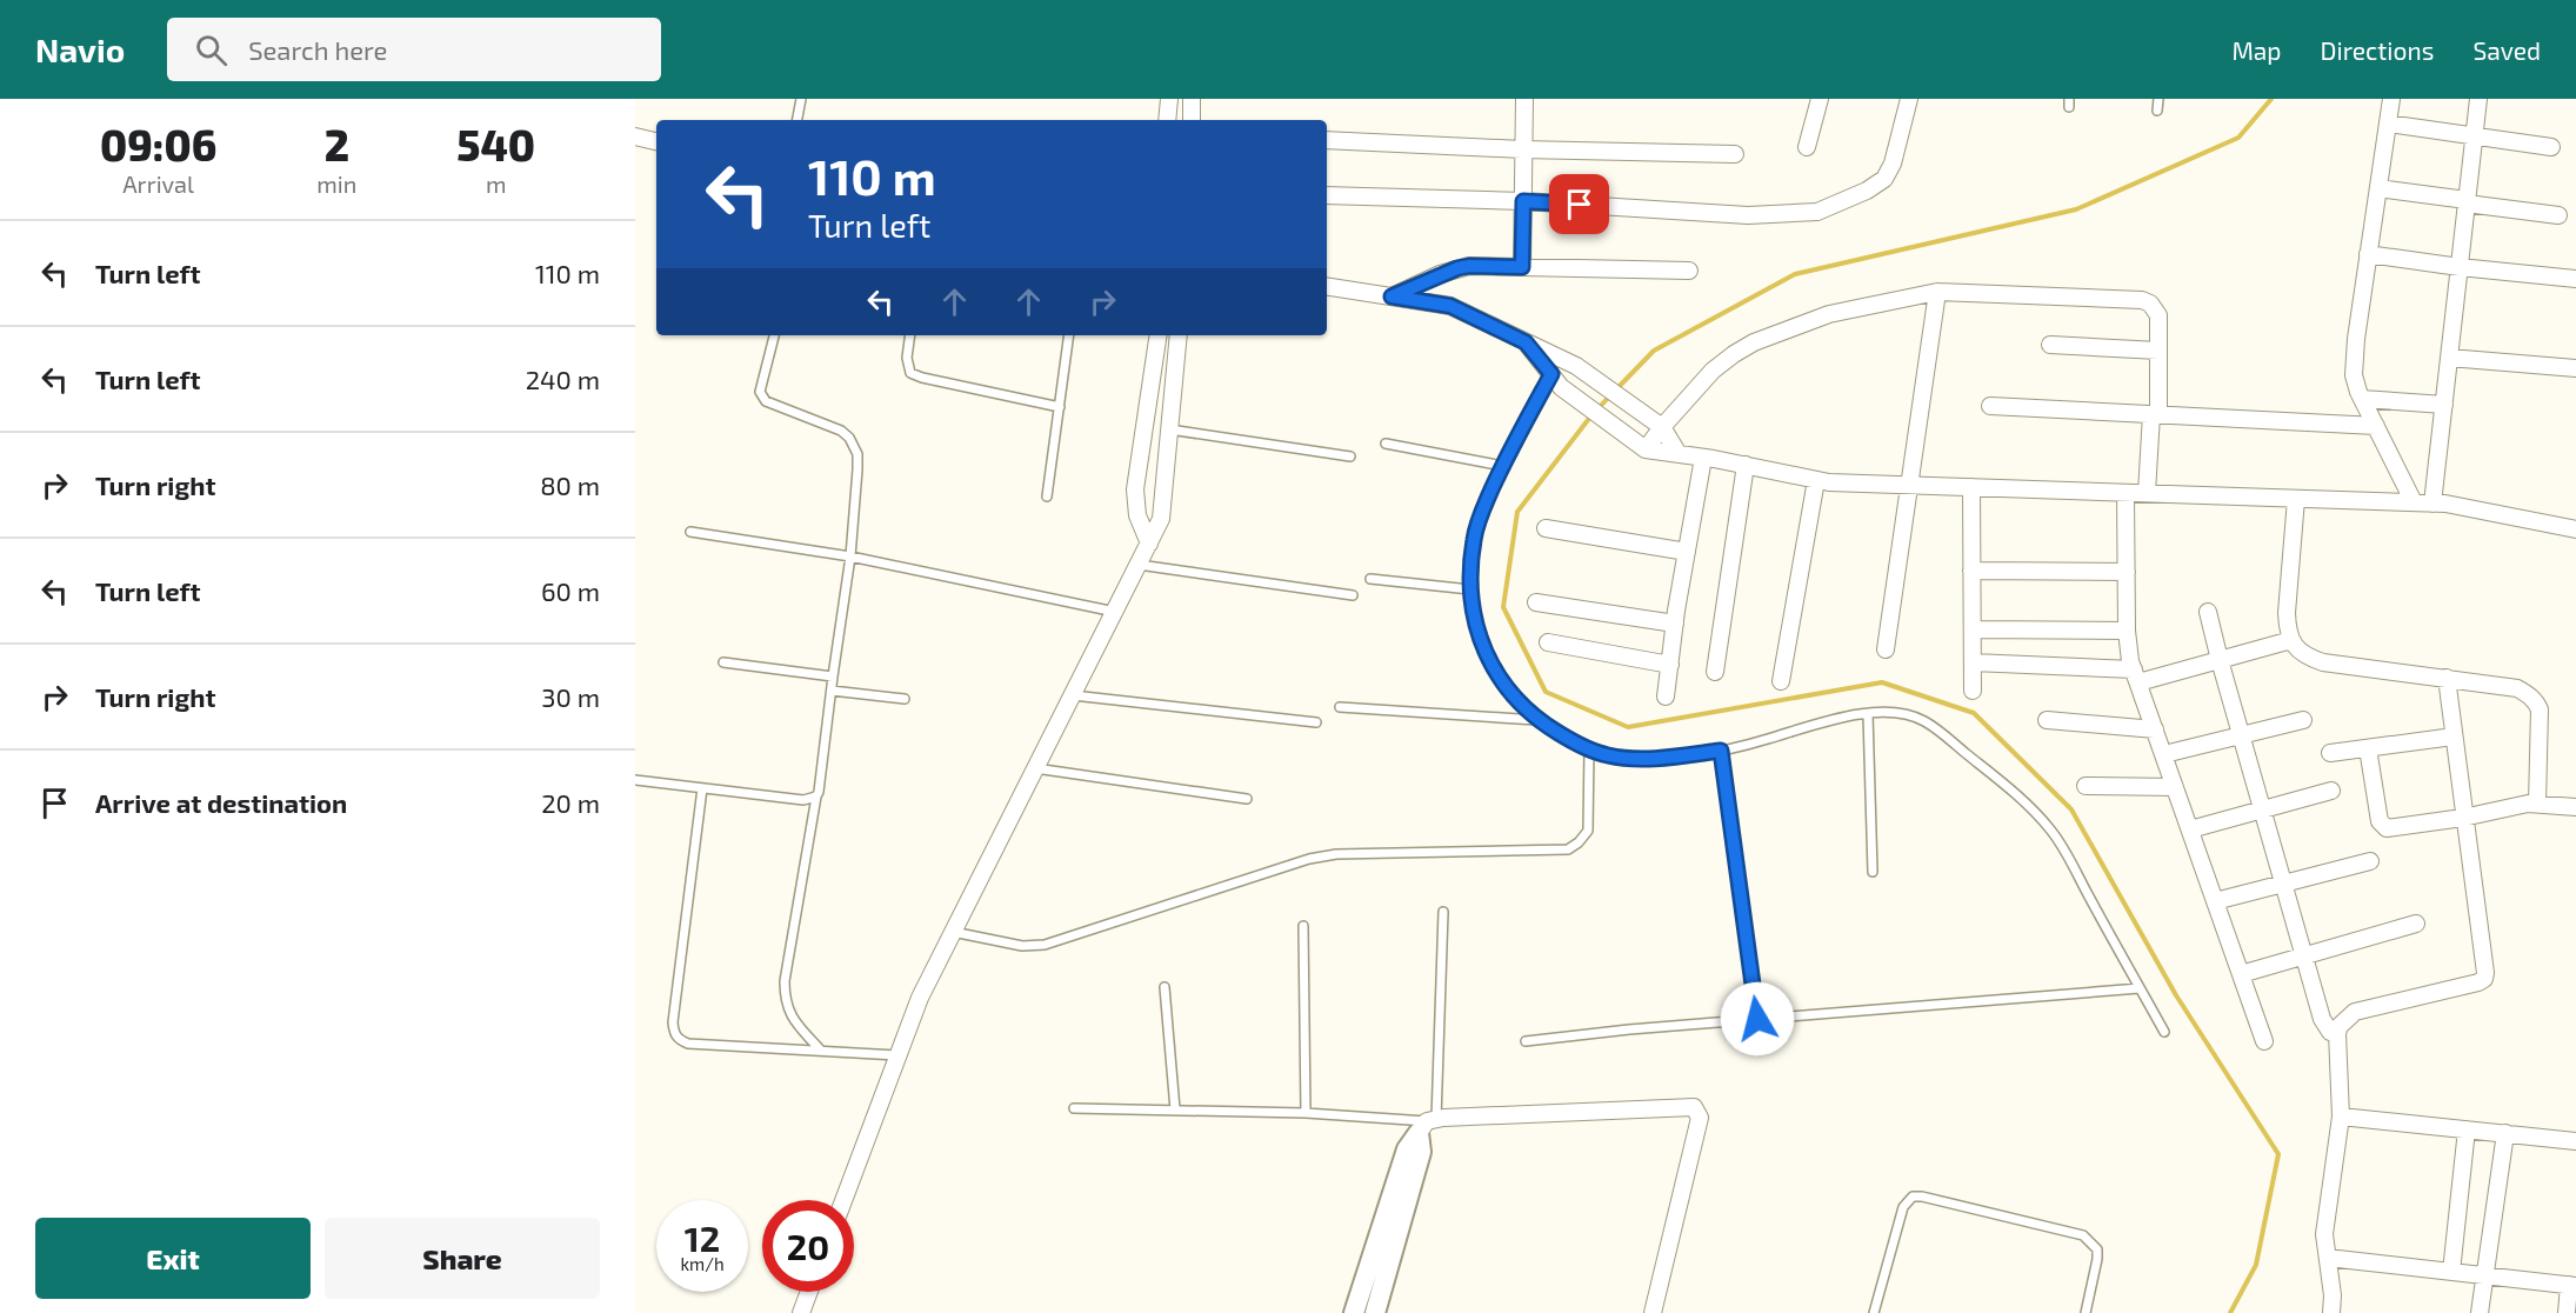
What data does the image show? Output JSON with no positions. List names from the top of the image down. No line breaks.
{"page":{"header":"Navio","search":"Search here","nav":["Map","Directions","Saved"],"eta":["09:06","Arrival","2","min","540","m"],"turn":["110 m","Turn left"],"list":[{"name":"Turn left","value":"110 m"},{"name":"Turn left","value":"240 m"},{"name":"Turn right","value":"80 m"},{"name":"Turn left","value":"60 m"},{"name":"Turn right","value":"30 m"},{"name":"Arrive at destination","value":"20 m"}],"speed":"12 km/h","limit":"20","buttons":["Exit","Share"]}}
